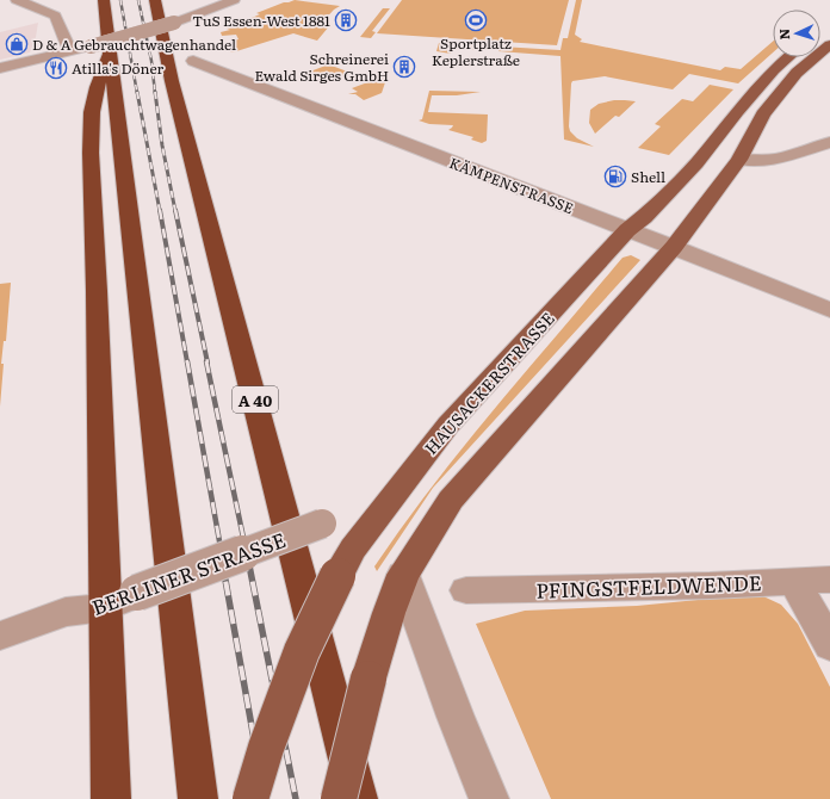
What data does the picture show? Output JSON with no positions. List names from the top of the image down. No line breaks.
{"streets":{"highway":["A 40"],"main road":["HAUSACKERSTRASSE"],"street":["KÄMPENSTRASSE","BERLINER STRASSE","PFINGSTFELDWENDE"]},"crossings":[["KÄMPENSTRASSE","HAUSACKERSTRASSE"]],"places":{"building":["TuS Essen-West 1881","Schreinerei Ewald Sirges GmbH"],"sports":["Sportplatz Keplerstraße"],"shop":["D & A Gebrauchtwagenhandel"],"restaurant":["Atilla's Döner"],"fuel station":["Shell"]},"north":"left"}
